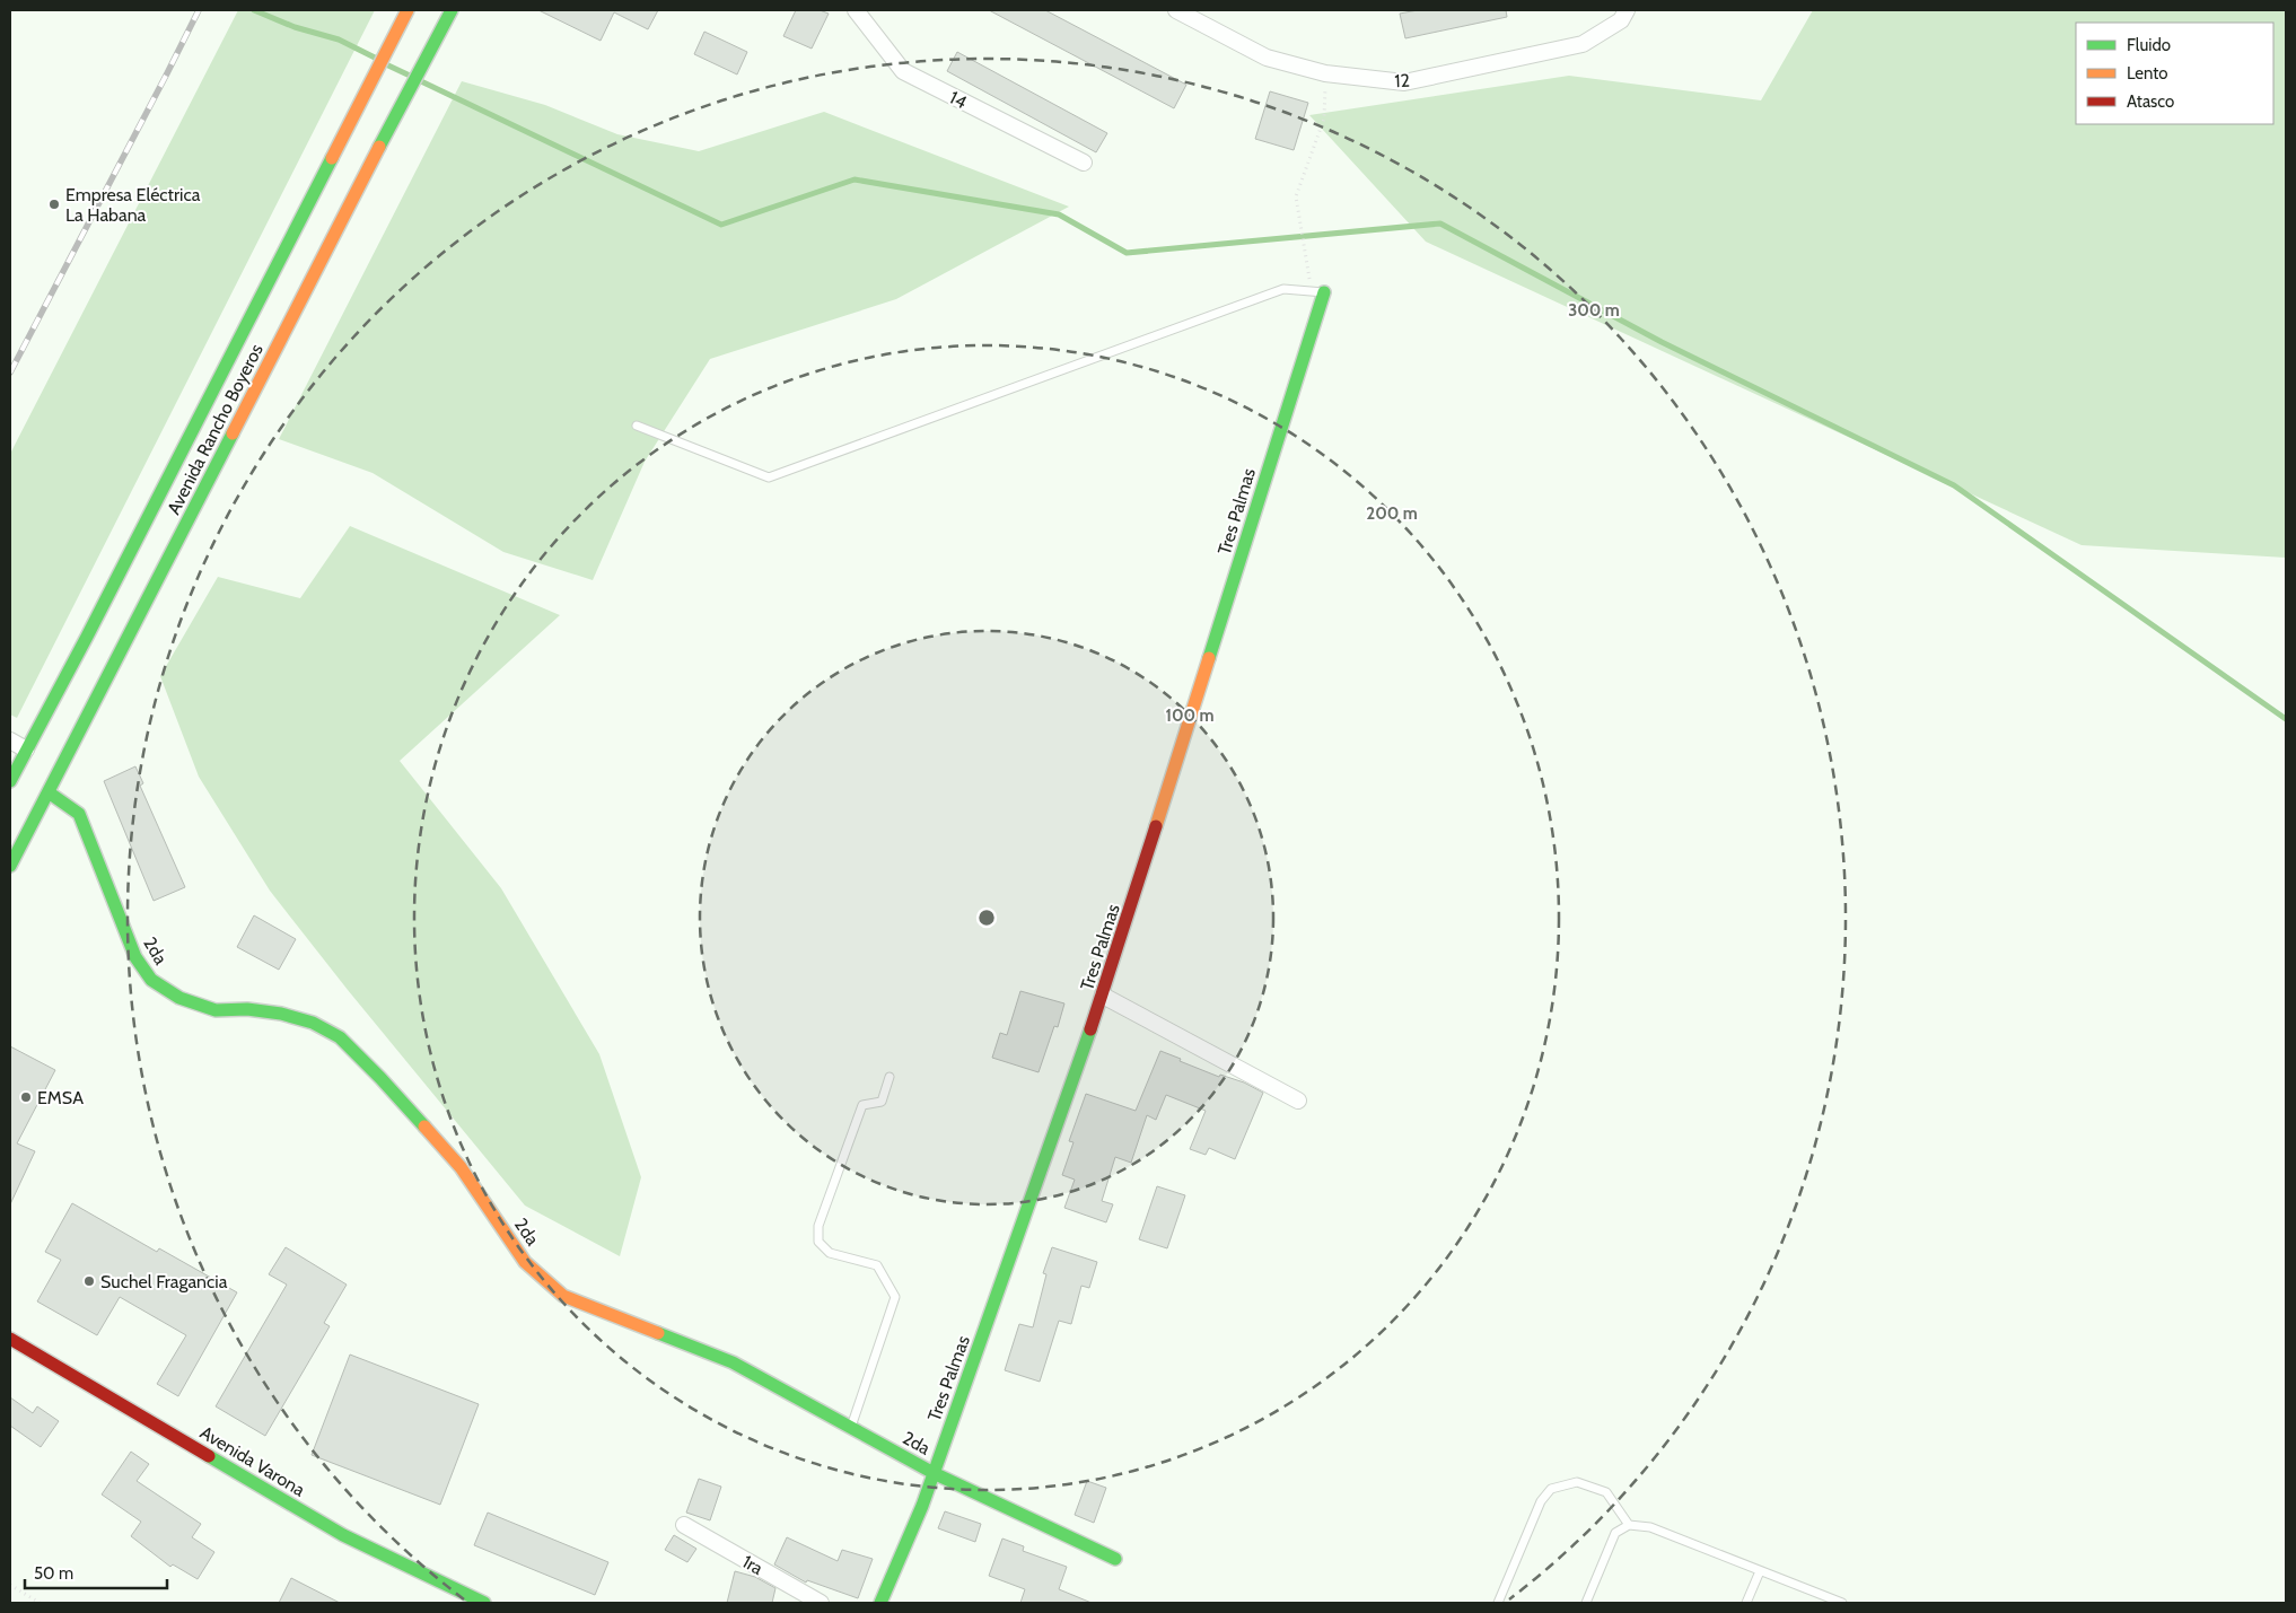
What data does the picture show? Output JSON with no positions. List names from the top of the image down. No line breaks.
{"streets":{"main road":["Avenida Rancho Boyeros","Tres Palmas","2da","Avenida Varona"],"street":["12","14","1ra"]},"crossings":[["Avenida Rancho Boyeros","2da"],["Tres Palmas","2da"]],"places":["Empresa Eléctrica La Habana","EMSA","Suchel Fragancia"],"legend":["Fluido","Lento","Atasco"],"scale_bar":"50 m","rings":["300 m","200 m","100 m"]}
